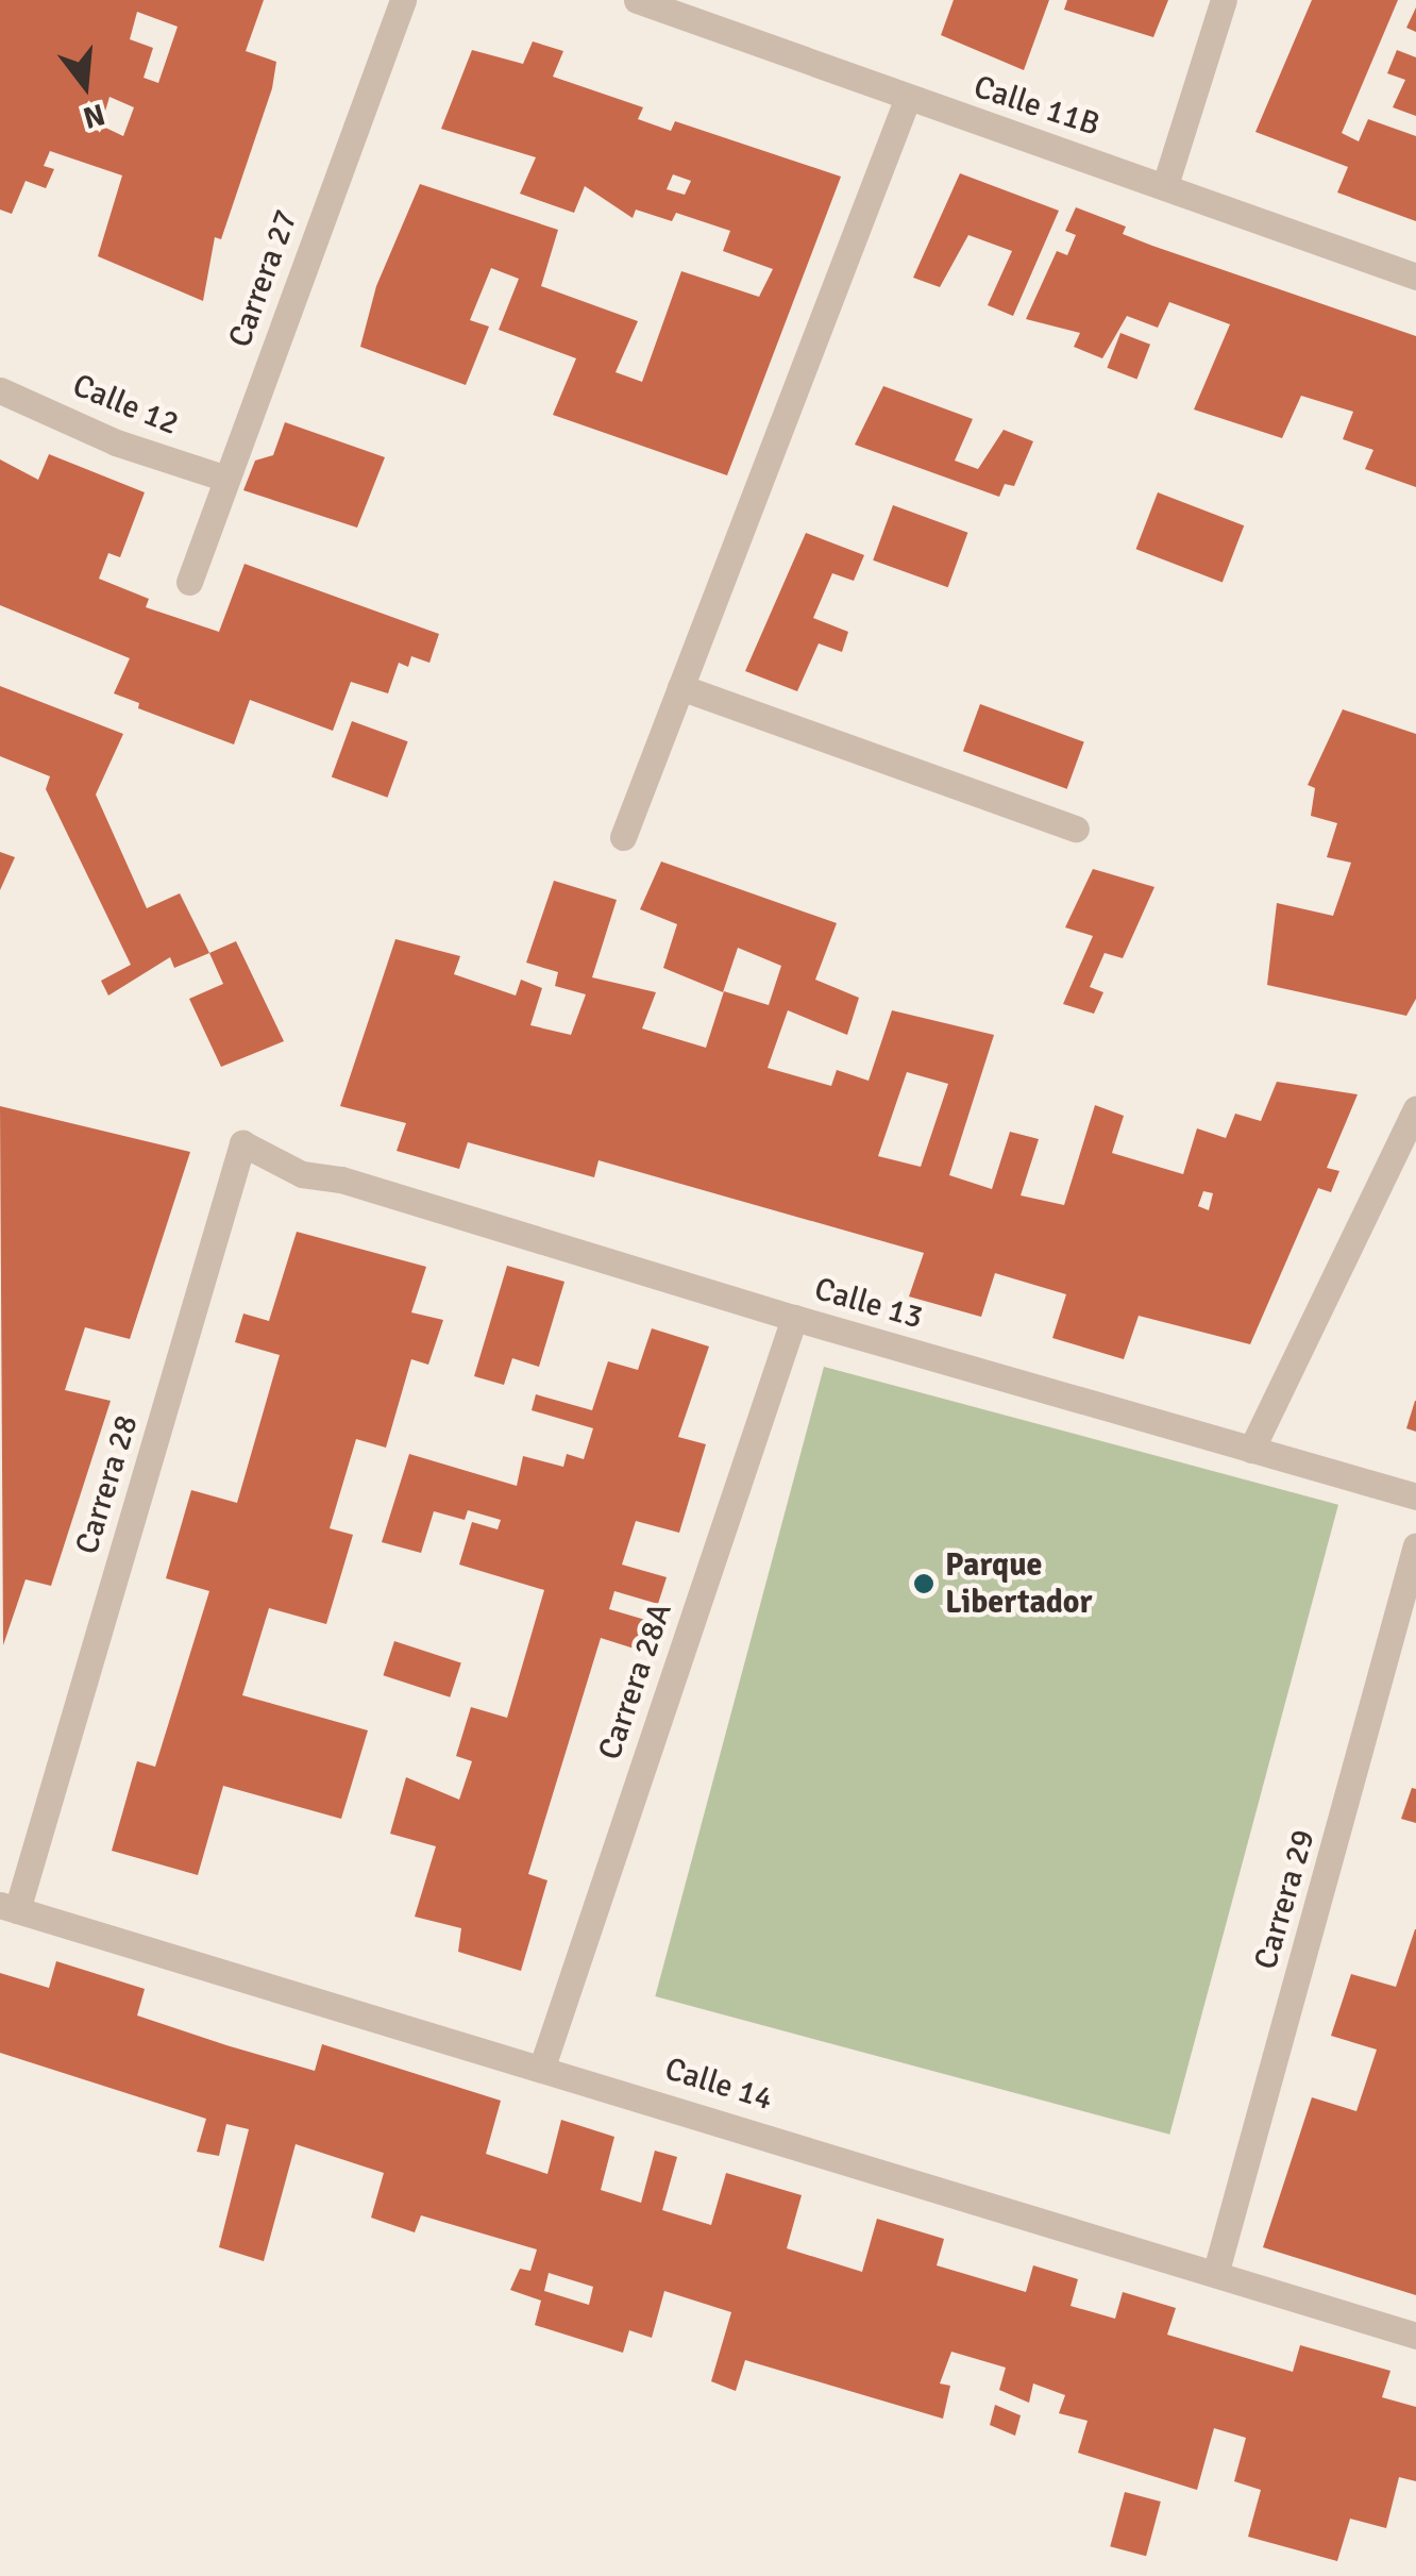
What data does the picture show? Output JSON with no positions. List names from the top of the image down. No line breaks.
{"streets":{"street":["Calle 11B","Carrera 27","Calle 12","Calle 13","Carrera 28","Carrera 28A","Carrera 29","Calle 14"]},"crossings":[["Carrera 27","Calle 12"],["Calle 13","Carrera 28"],["Calle 13","Carrera 28A"],["Carrera 28","Calle 14"],["Carrera 28A","Calle 14"],["Carrera 29","Calle 14"]],"places":["Parque Libertador"],"north":"bottom"}
